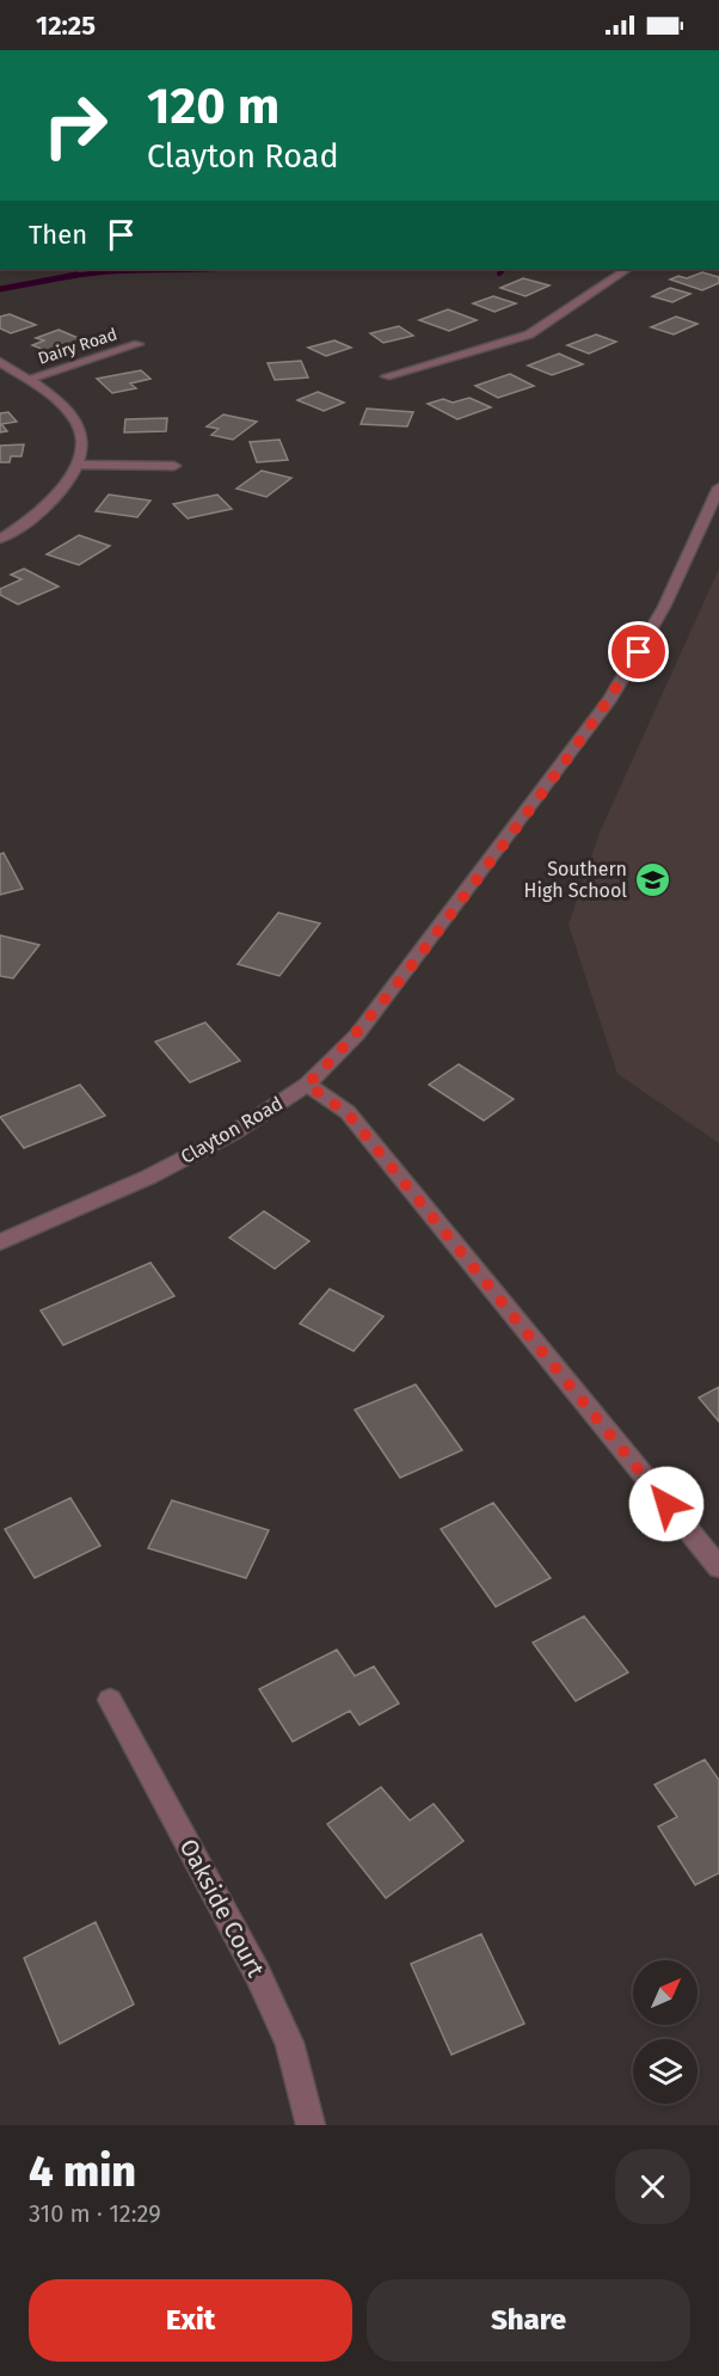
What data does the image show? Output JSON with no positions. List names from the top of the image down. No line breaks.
{"streets":{"street":["Dairy Road","Clayton Road","Oakside Court"]},"places":{"school or university":["Southern High School"]},"north":"top right","page":{"status":"12:25","turn":["120 m","Clayton Road"],"then":"Then","heading":["4 min","310 m · 12:29"],"buttons":["Exit","Share"]}}
